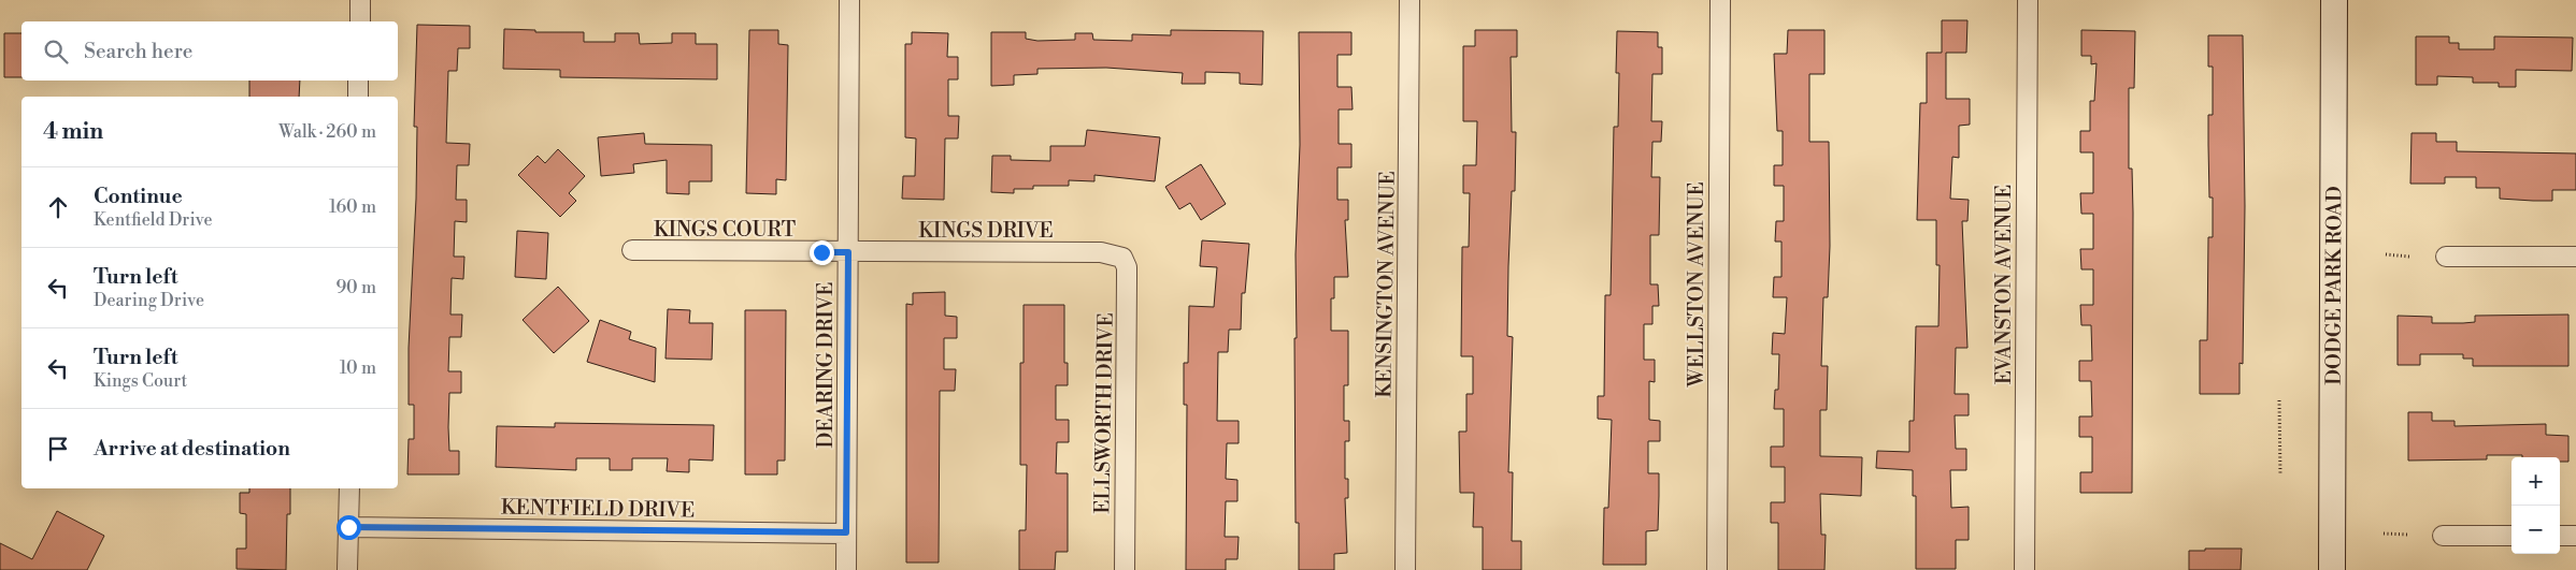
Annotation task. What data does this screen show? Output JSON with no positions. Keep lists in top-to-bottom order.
{
  "streets": {
    "street": [
      "KINGS COURT",
      "KINGS DRIVE",
      "KENSINGTON AVENUE",
      "WELLSTON AVENUE",
      "EVANSTON AVENUE",
      "DODGE PARK ROAD",
      "DEARING DRIVE",
      "ELLSWORTH DRIVE",
      "KENTFIELD DRIVE"
    ]
  },
  "crossings": [
    ["KINGS COURT", "KINGS DRIVE"],
    ["KINGS COURT", "DEARING DRIVE"],
    ["KINGS DRIVE", "DEARING DRIVE"],
    ["KINGS DRIVE", "ELLSWORTH DRIVE"],
    ["DEARING DRIVE", "KENTFIELD DRIVE"]
  ],
  "page": {
    "search": "Search here",
    "heading": ["4 min", "Walk · 260 m"],
    "list": [
      ["Continue", "Kentfield Drive", "160 m"],
      ["Turn left", "Dearing Drive", "90 m"],
      ["Turn left", "Kings Court", "10 m"],
      "Arrive at destination"
    ],
    "map_buttons": ["+", "−"]
  }
}
